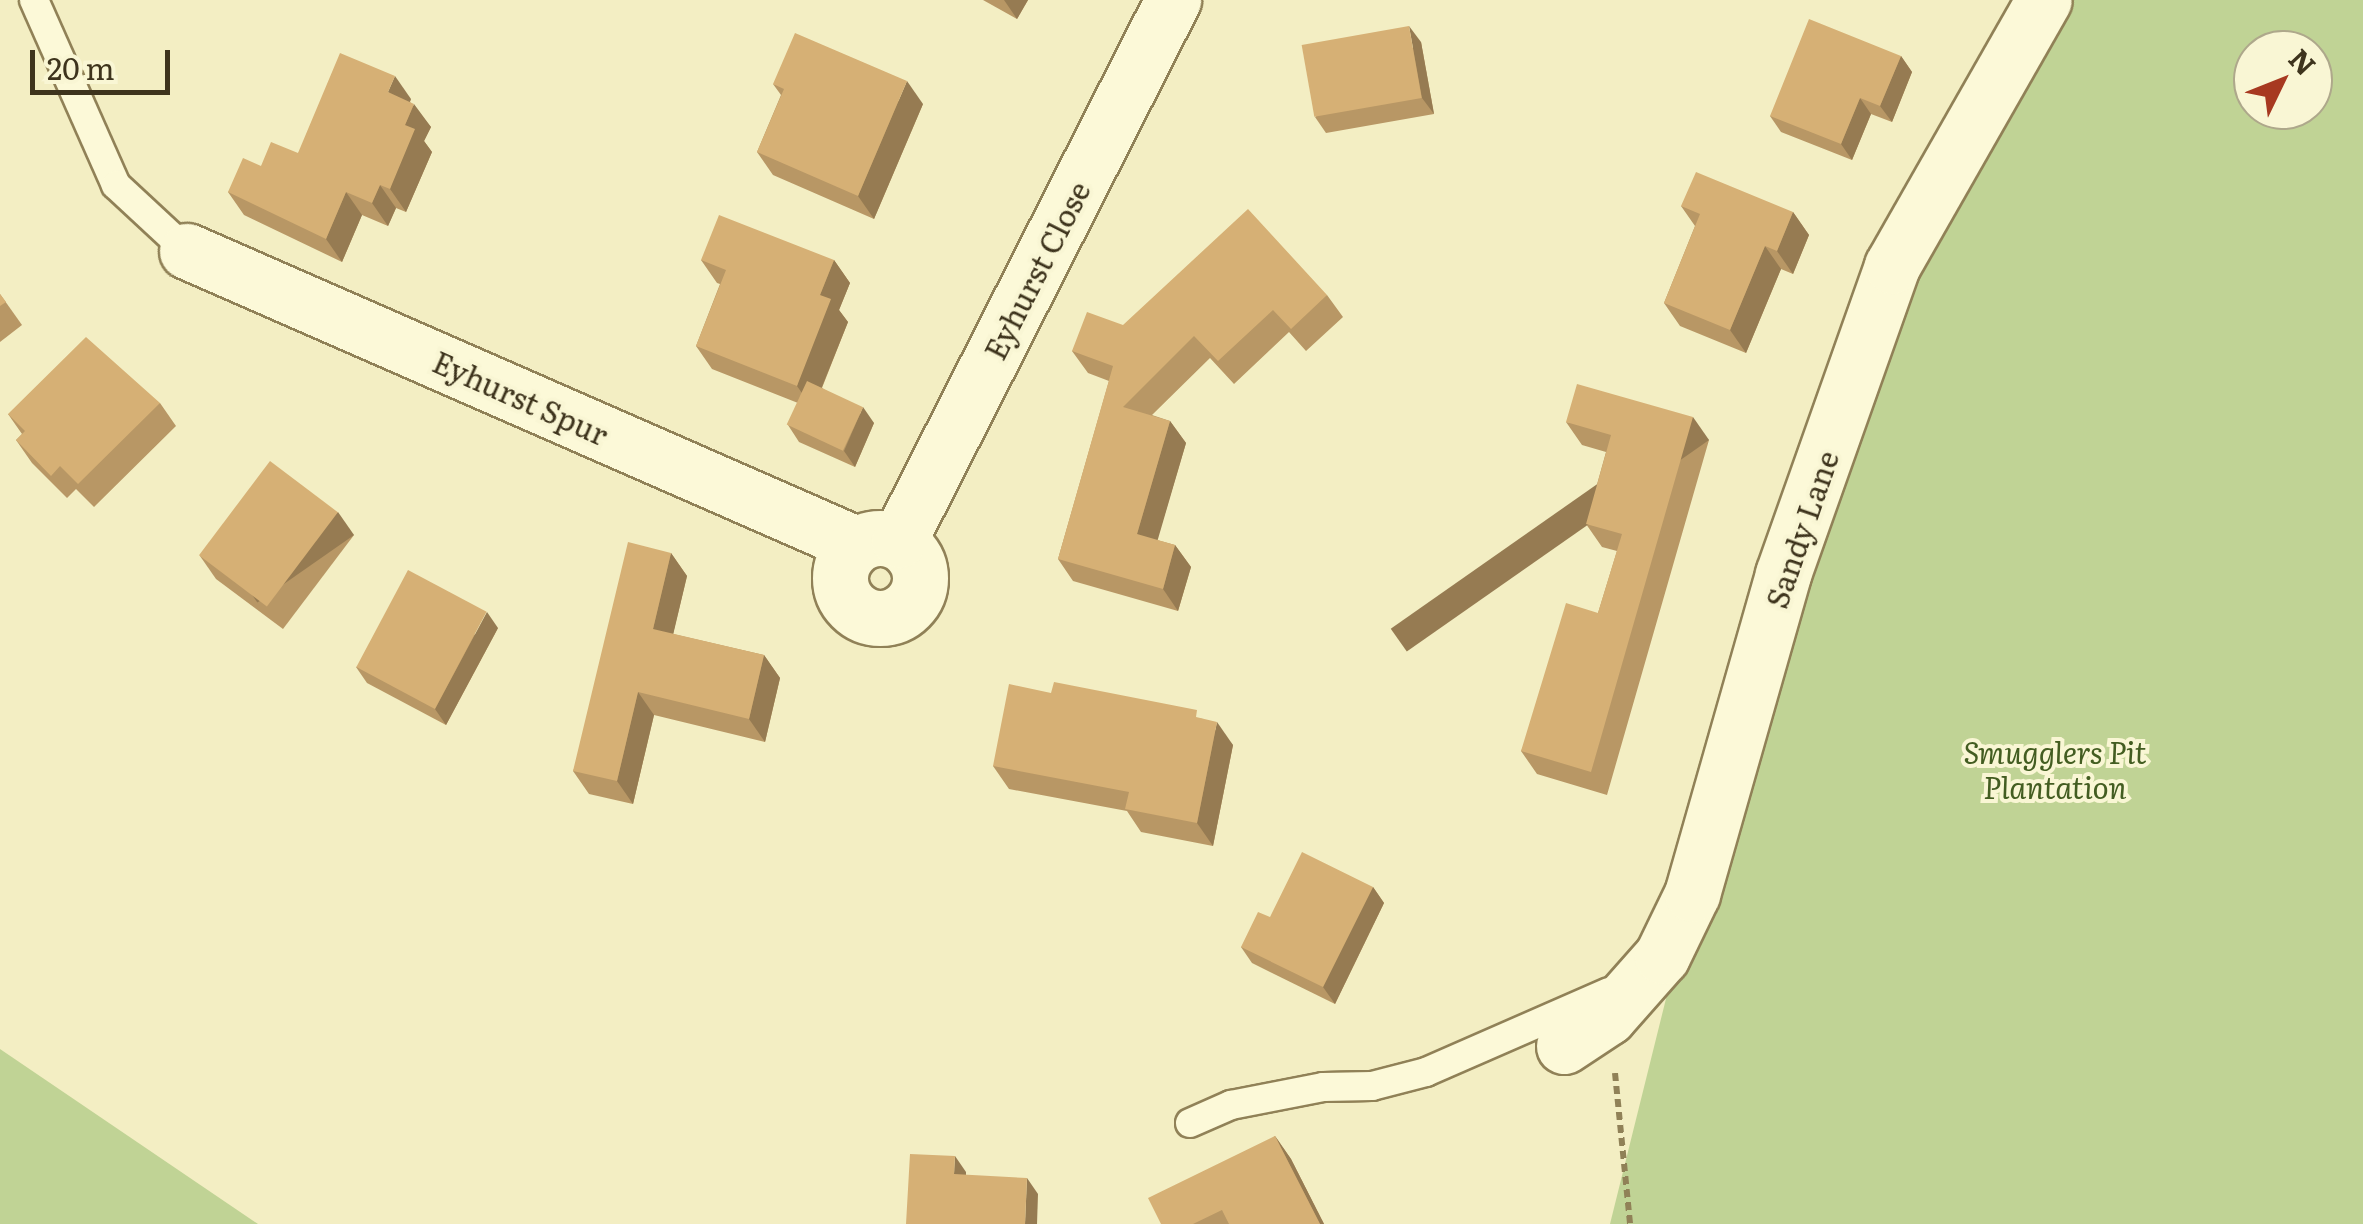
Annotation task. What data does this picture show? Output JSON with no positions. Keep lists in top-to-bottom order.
{
  "streets": {
    "street": ["Eyhurst Close", "Eyhurst Spur", "Sandy Lane"]
  },
  "crossings": [
    ["Eyhurst Close", "Eyhurst Spur"]
  ],
  "parks": ["Smugglers Pit Plantation"],
  "scale_bar": "20 m",
  "north": "top right"
}
